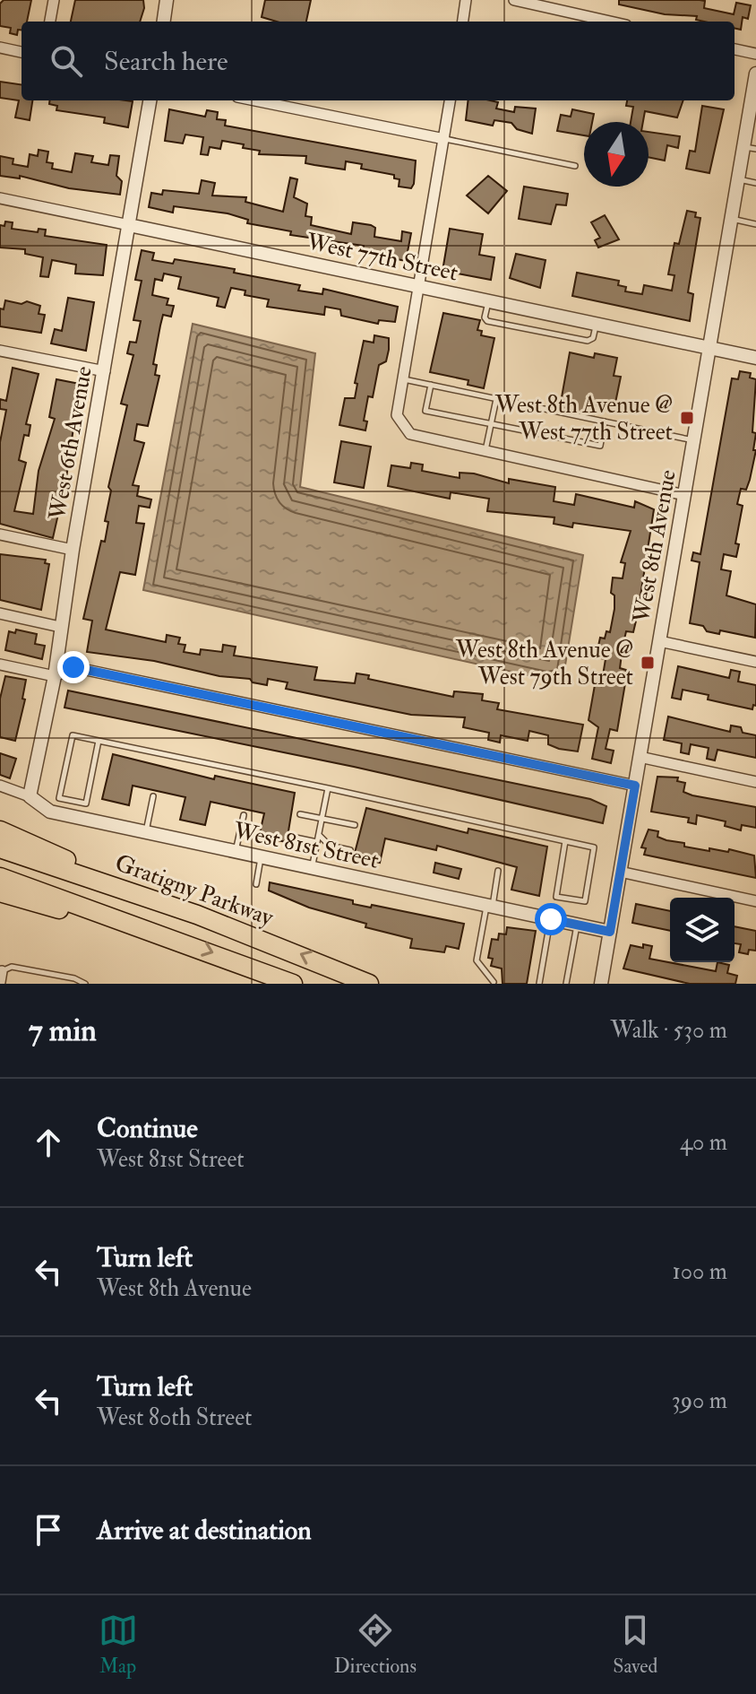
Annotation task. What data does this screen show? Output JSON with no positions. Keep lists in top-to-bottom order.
{
  "streets": {
    "highway": ["Gratigny Parkway"],
    "street": [
      "West 77th Street",
      "West 6th Avenue",
      "West 8th Avenue",
      "West 81st Street"
    ]
  },
  "crossings": [
    ["West 77th Street", "West 6th Avenue"],
    ["West 77th Street", "West 8th Avenue"],
    ["West 6th Avenue", "West 81st Street"],
    ["West 8th Avenue", "West 81st Street"]
  ],
  "places": {
    "transit": ["West 8th Avenue @ West 77th Street", "West 8th Avenue @ West 79th Street"]
  },
  "north": "bottom",
  "page": {
    "search": "Search here",
    "heading": ["7 min", "Walk · 530 m"],
    "list": [
      ["Continue", "West 81st Street", "40 m"],
      ["Turn left", "West 8th Avenue", "100 m"],
      ["Turn left", "West 80th Street", "390 m"],
      "Arrive at destination"
    ],
    "nav": ["Map", "Directions", "Saved"]
  }
}
